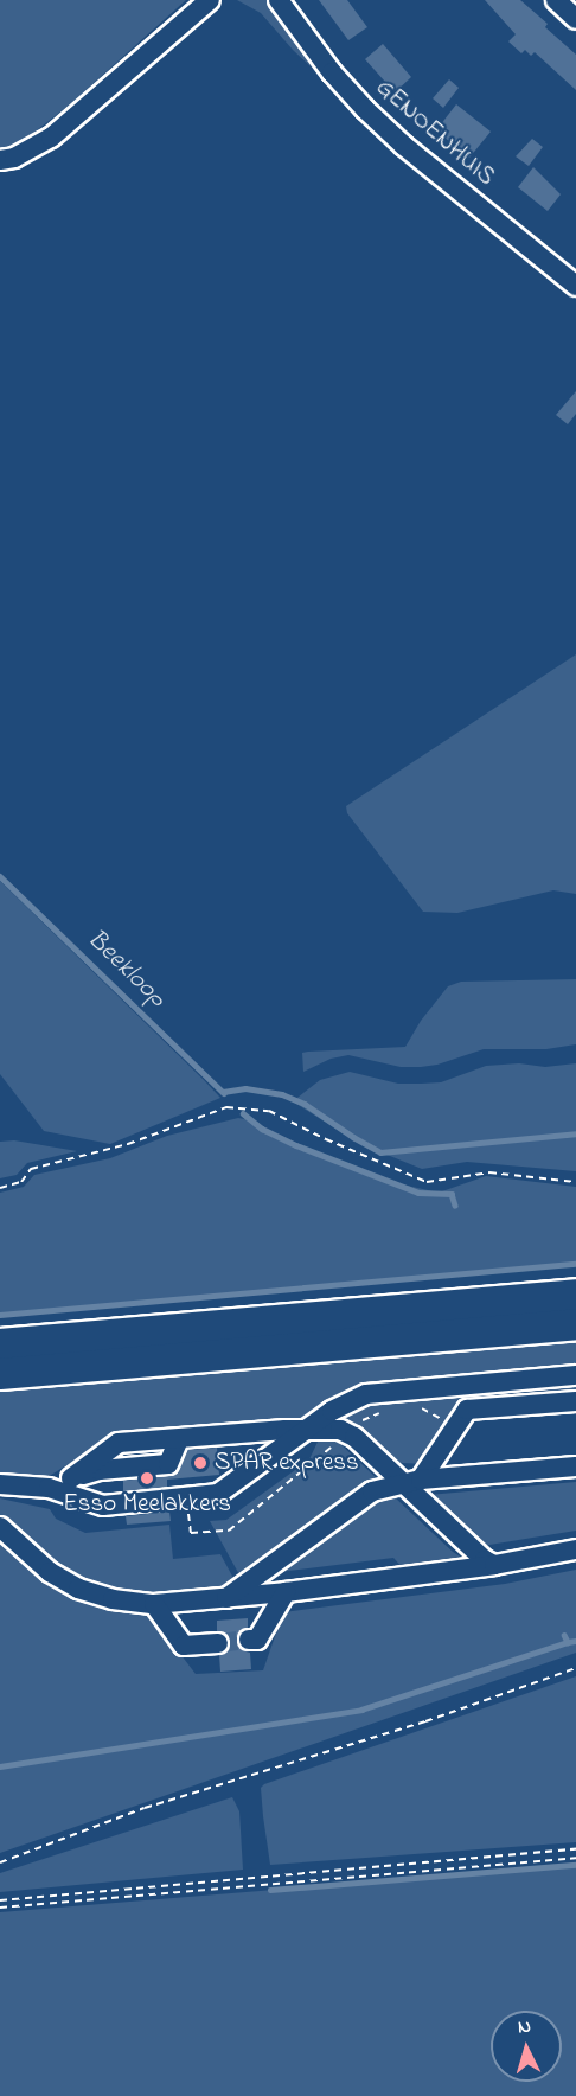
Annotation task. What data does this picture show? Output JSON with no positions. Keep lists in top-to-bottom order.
{
  "streets": {
    "street": ["GENOENHUIS"]
  },
  "water": ["Beekloop"],
  "places": ["SPAR express", "Esso Meelakkers"],
  "north": "top"
}
